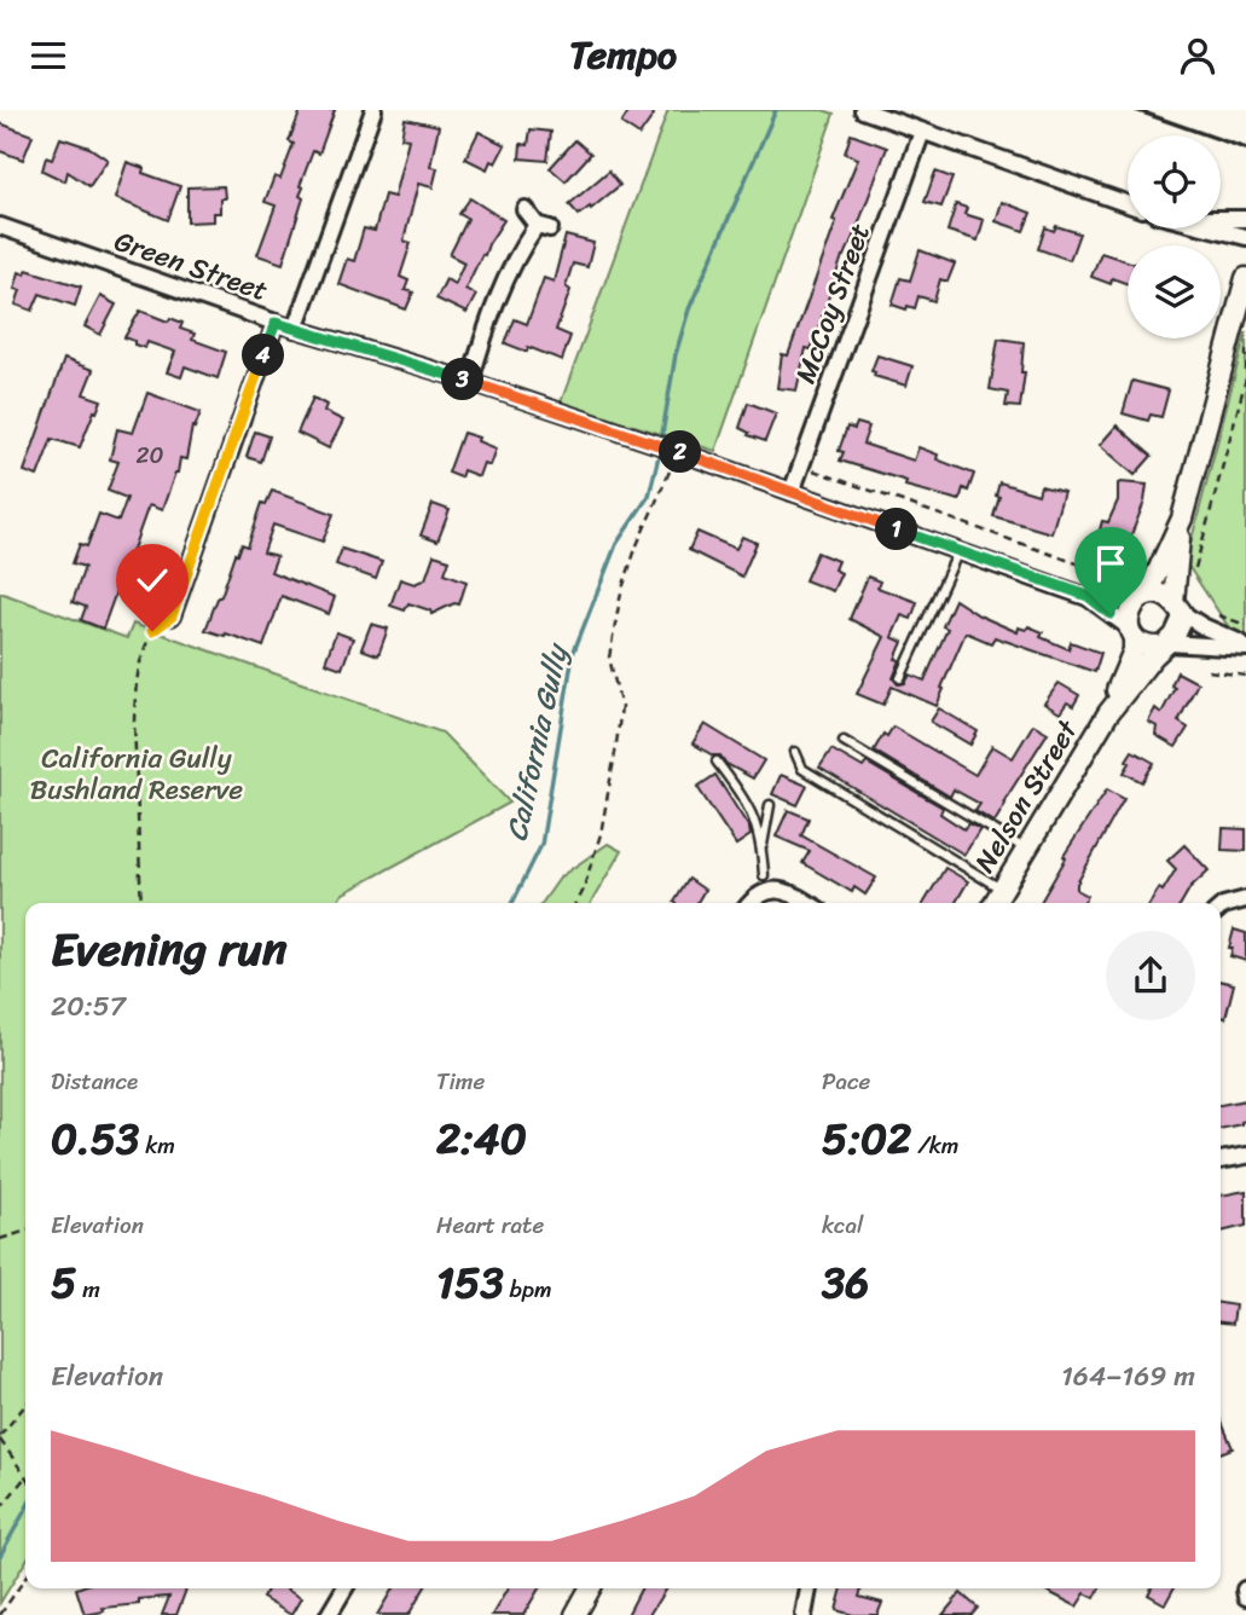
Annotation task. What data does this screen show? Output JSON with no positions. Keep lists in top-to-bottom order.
{
  "streets": {
    "street": ["Green Street", "McCoy Street", "Nelson Street"]
  },
  "crossings": [
    ["Green Street", "McCoy Street"],
    ["Green Street", "Nelson Street"]
  ],
  "water": ["California Gully"],
  "parks": ["California Gully Bushland Reserve"],
  "house_numbers": ["20"],
  "page": {
    "header": "Tempo",
    "pins": [
      "4",
      "3",
      "2",
      "1"
    ],
    "heading": ["Evening run", "20:57"],
    "stats": [
      ["Distance", "0.53 km"],
      ["Time", "2:40"],
      ["Pace", "5:02 /km"],
      ["Elevation", "5 m"],
      ["Heart rate", "153 bpm"],
      ["kcal", "36"]
    ],
    "chart": ["Elevation", "164–169 m"]
  }
}
